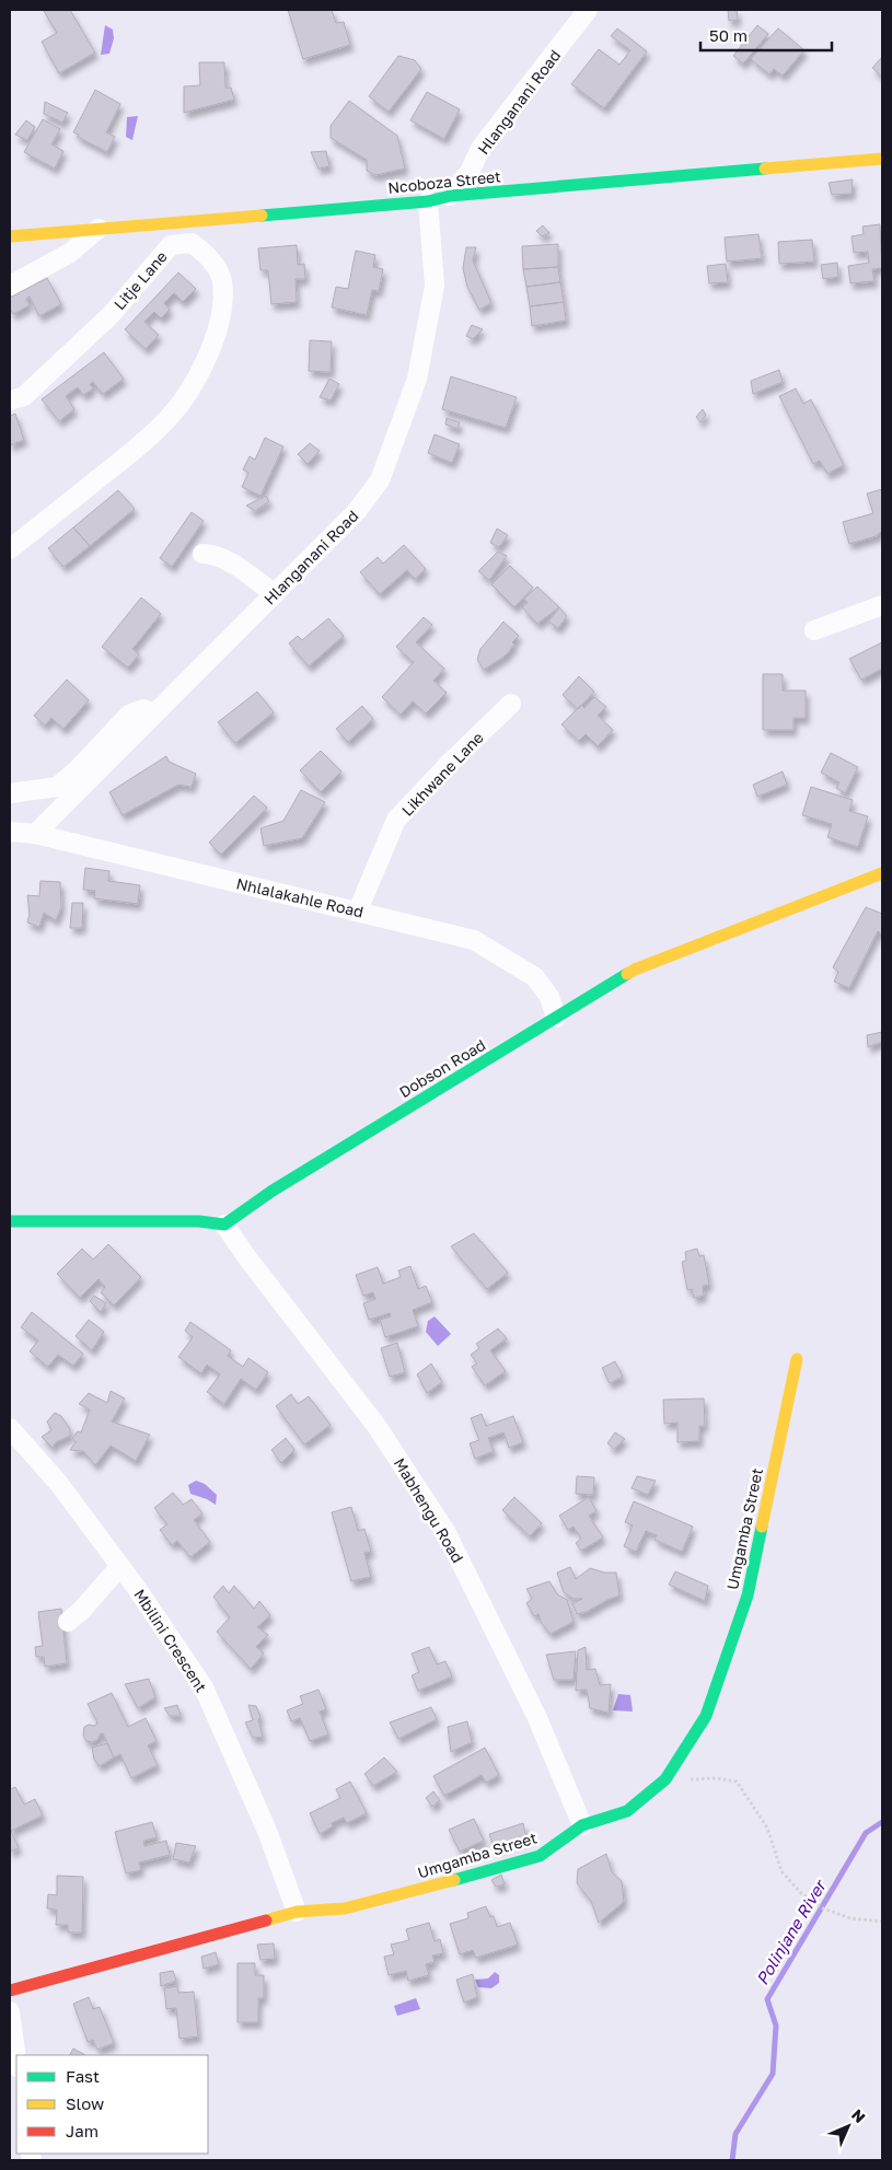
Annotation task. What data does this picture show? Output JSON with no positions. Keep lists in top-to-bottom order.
{
  "streets": {
    "street": [
      "Hlanganani Road",
      "Ncoboza Street",
      "Litje Lane",
      "Likhwane Lane",
      "Nhlalakahle Road",
      "Dobson Road",
      "Mabhengu Road",
      "Umgamba Street",
      "Mbilini Crescent"
    ]
  },
  "crossings": [
    ["Hlanganani Road", "Ncoboza Street"],
    ["Hlanganani Road", "Nhlalakahle Road"],
    ["Likhwane Lane", "Nhlalakahle Road"],
    ["Nhlalakahle Road", "Dobson Road"],
    ["Dobson Road", "Mabhengu Road"],
    ["Mabhengu Road", "Umgamba Street"],
    ["Umgamba Street", "Mbilini Crescent"]
  ],
  "water": ["Polinjane River"],
  "legend": ["Fast", "Slow", "Jam"],
  "scale_bar": "50 m",
  "north": "top right"
}
